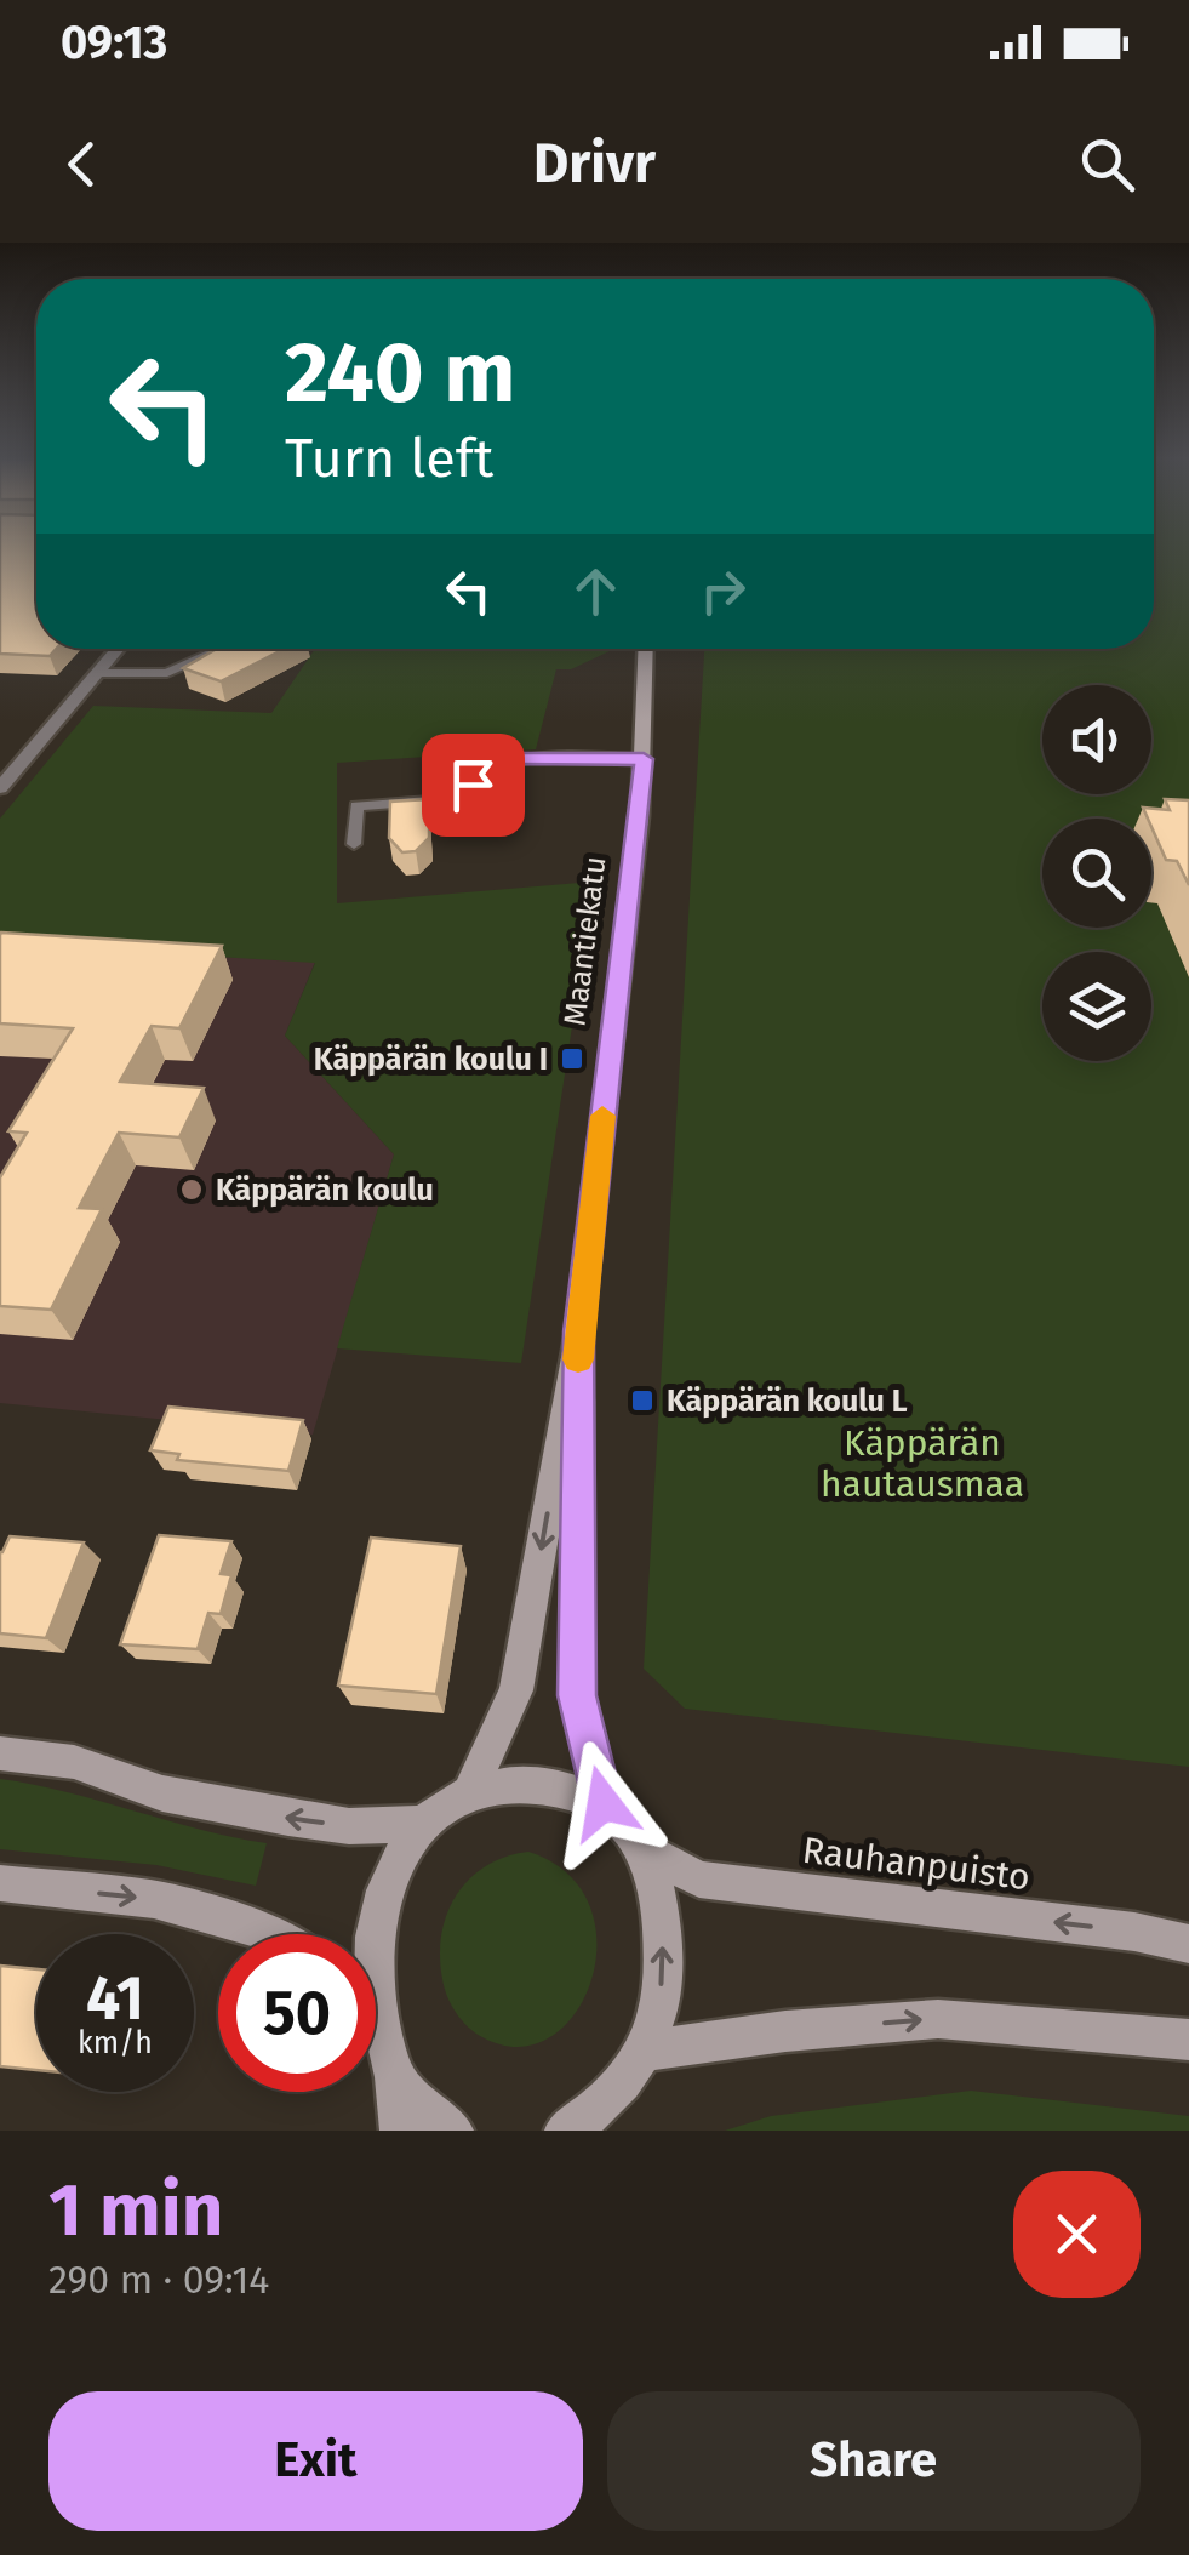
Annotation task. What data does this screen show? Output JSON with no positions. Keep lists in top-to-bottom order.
{
  "streets": {
    "main road": ["Maantiekatu", "Rauhanpuisto"]
  },
  "parks": ["Käppärän hautausmaa"],
  "places": {
    "transit": ["Käppärän koulu I", "Käppärän koulu L"],
    "other": ["Käppärän koulu"]
  },
  "page": {
    "status": "09:13",
    "header": "Drivr",
    "turn": ["240 m", "Turn left"],
    "speed": "41 km/h",
    "limit": "50",
    "heading": ["1 min", "290 m · 09:14"],
    "buttons": ["Exit", "Share"]
  }
}
